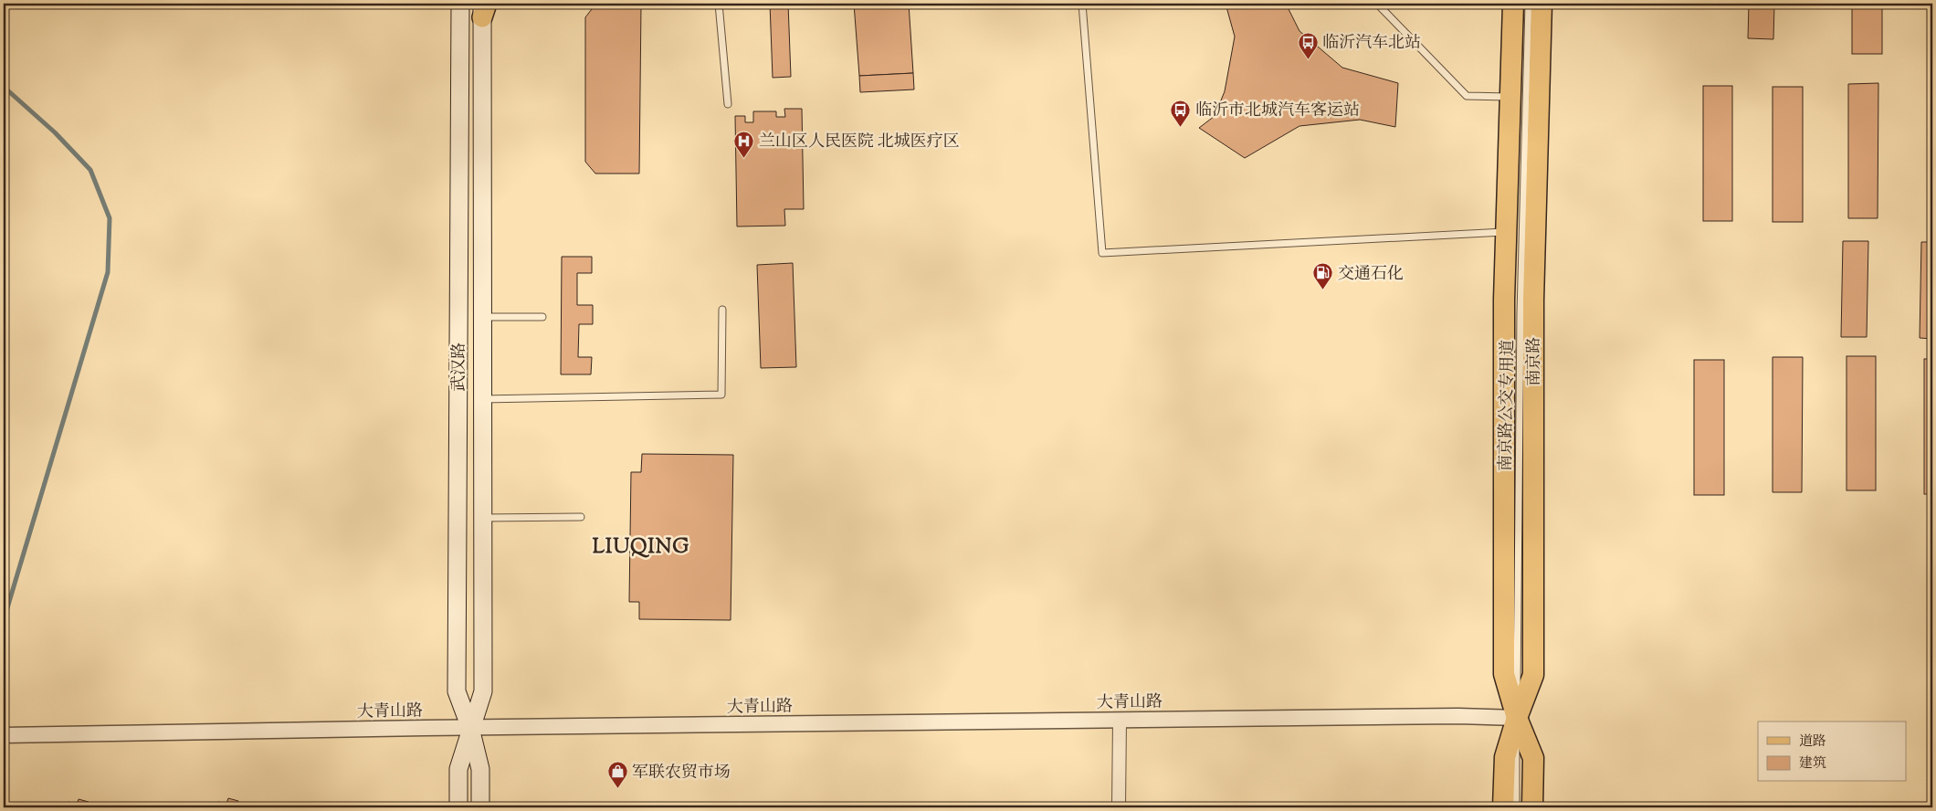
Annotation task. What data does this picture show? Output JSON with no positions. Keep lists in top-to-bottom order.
{
  "streets": {
    "highway": ["南京路"],
    "main road": ["武汉路"],
    "street": ["大青山路"],
    "lane": ["南京路公交专用道"]
  },
  "crossings": [
    ["南京路", "南京路公交专用道"],
    ["南京路", "大青山路"],
    ["武汉路", "大青山路"],
    ["南京路公交专用道", "大青山路"]
  ],
  "districts": ["LIUQING"],
  "places": {
    "bus stop": ["临沂汽车北站", "临沂市北城汽车客运站"],
    "hospital": ["兰山区人民医院 北城医疗区"],
    "fuel station": ["交通石化"],
    "shop": ["军联农贸市场"]
  },
  "legend": ["道路", "建筑"]
}
